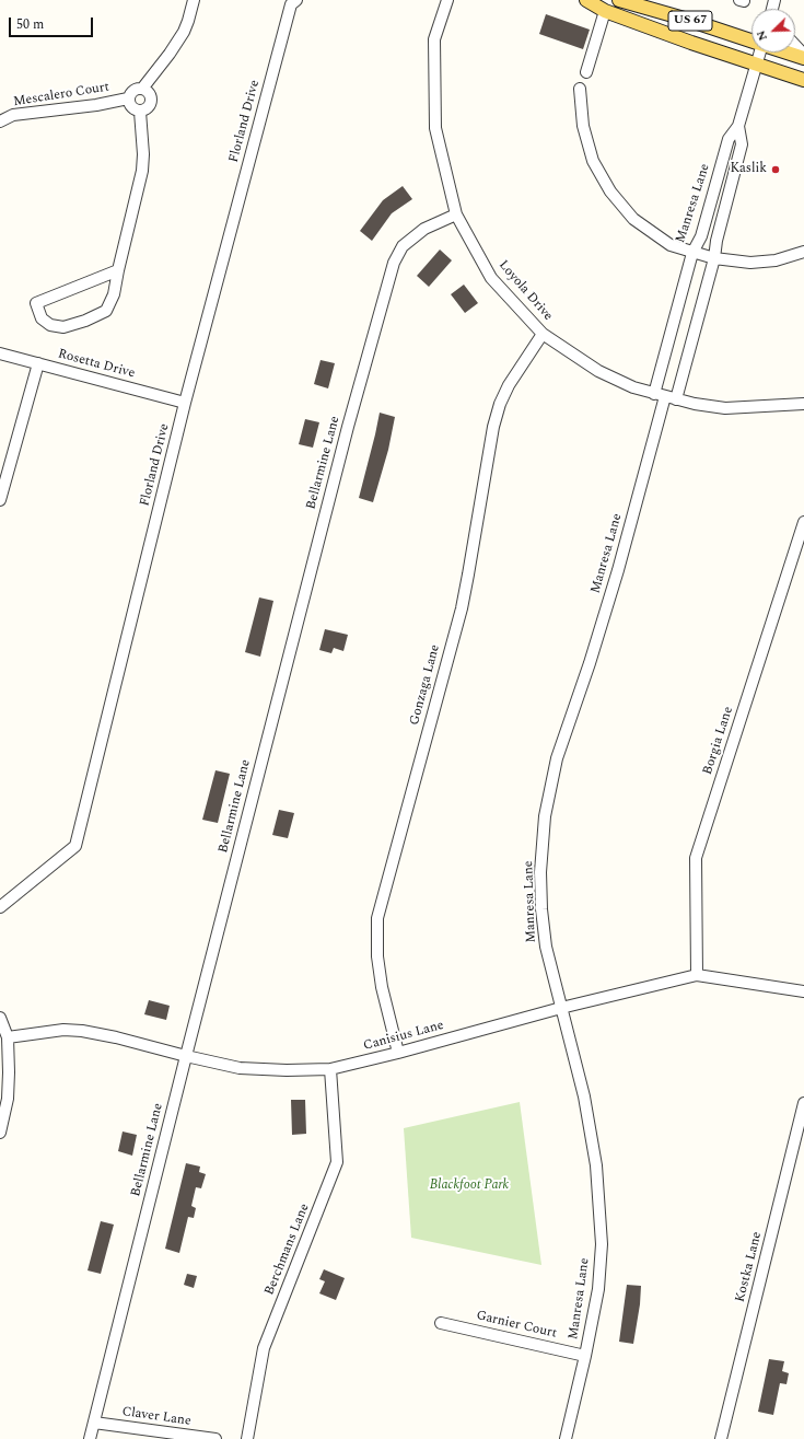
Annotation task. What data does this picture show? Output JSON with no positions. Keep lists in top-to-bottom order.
{
  "streets": {
    "main road": ["US 67"],
    "street": [
      "Mescalero Court",
      "Florland Drive",
      "Manresa Lane",
      "Loyola Drive",
      "Rosetta Drive",
      "Bellarmine Lane",
      "Gonzaga Lane",
      "Borgia Lane",
      "Canisius Lane",
      "Berchmans Lane",
      "Kostka Lane",
      "Garnier Court",
      "Claver Lane"
    ]
  },
  "crossings": [
    ["US 67", "Manresa Lane"],
    ["Florland Drive", "Rosetta Drive"],
    ["Manresa Lane", "Loyola Drive"],
    ["Manresa Lane", "Canisius Lane"],
    ["Manresa Lane", "Garnier Court"],
    ["Loyola Drive", "Bellarmine Lane"],
    ["Loyola Drive", "Gonzaga Lane"],
    ["Bellarmine Lane", "Canisius Lane"],
    ["Bellarmine Lane", "Claver Lane"],
    ["Gonzaga Lane", "Canisius Lane"],
    ["Borgia Lane", "Canisius Lane"],
    ["Canisius Lane", "Berchmans Lane"]
  ],
  "parks": ["Blackfoot Park"],
  "places": ["Kaslik"],
  "scale_bar": "50 m",
  "north": "bottom left"
}
